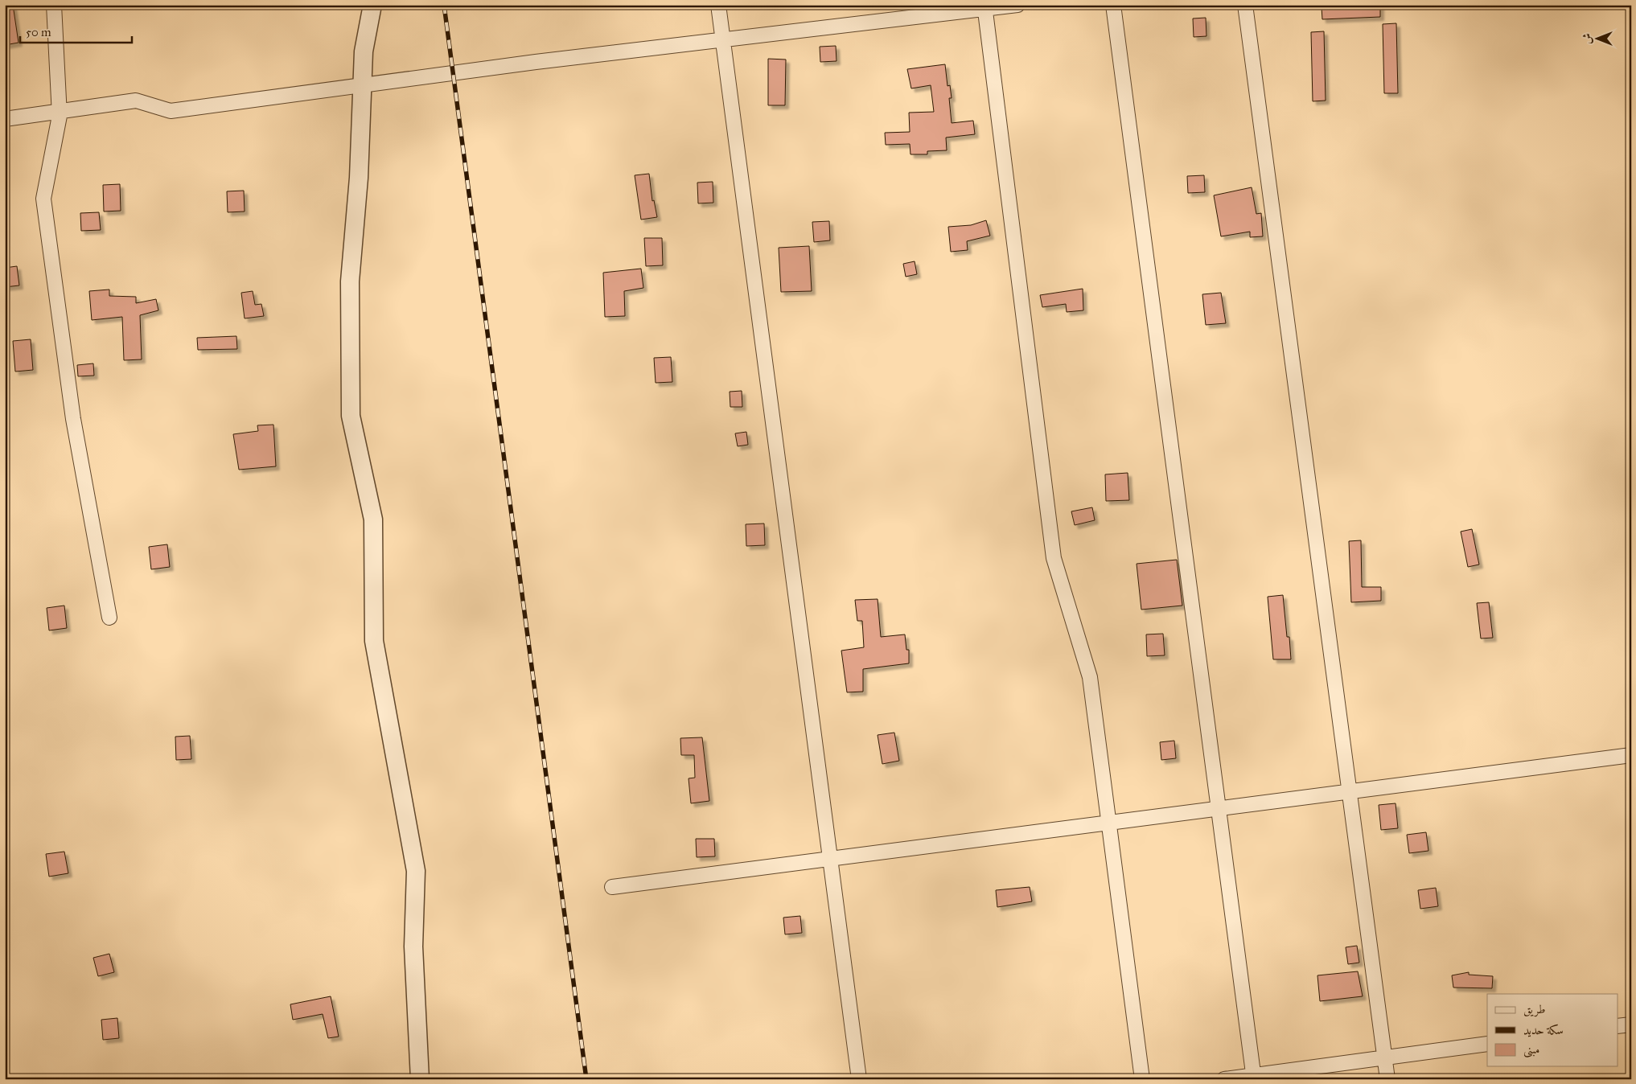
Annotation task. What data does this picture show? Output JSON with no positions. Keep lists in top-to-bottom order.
{
  "legend": ["طريق", "سكة حديد", "مبنى"],
  "scale_bar": "50 m",
  "north": "left"
}
